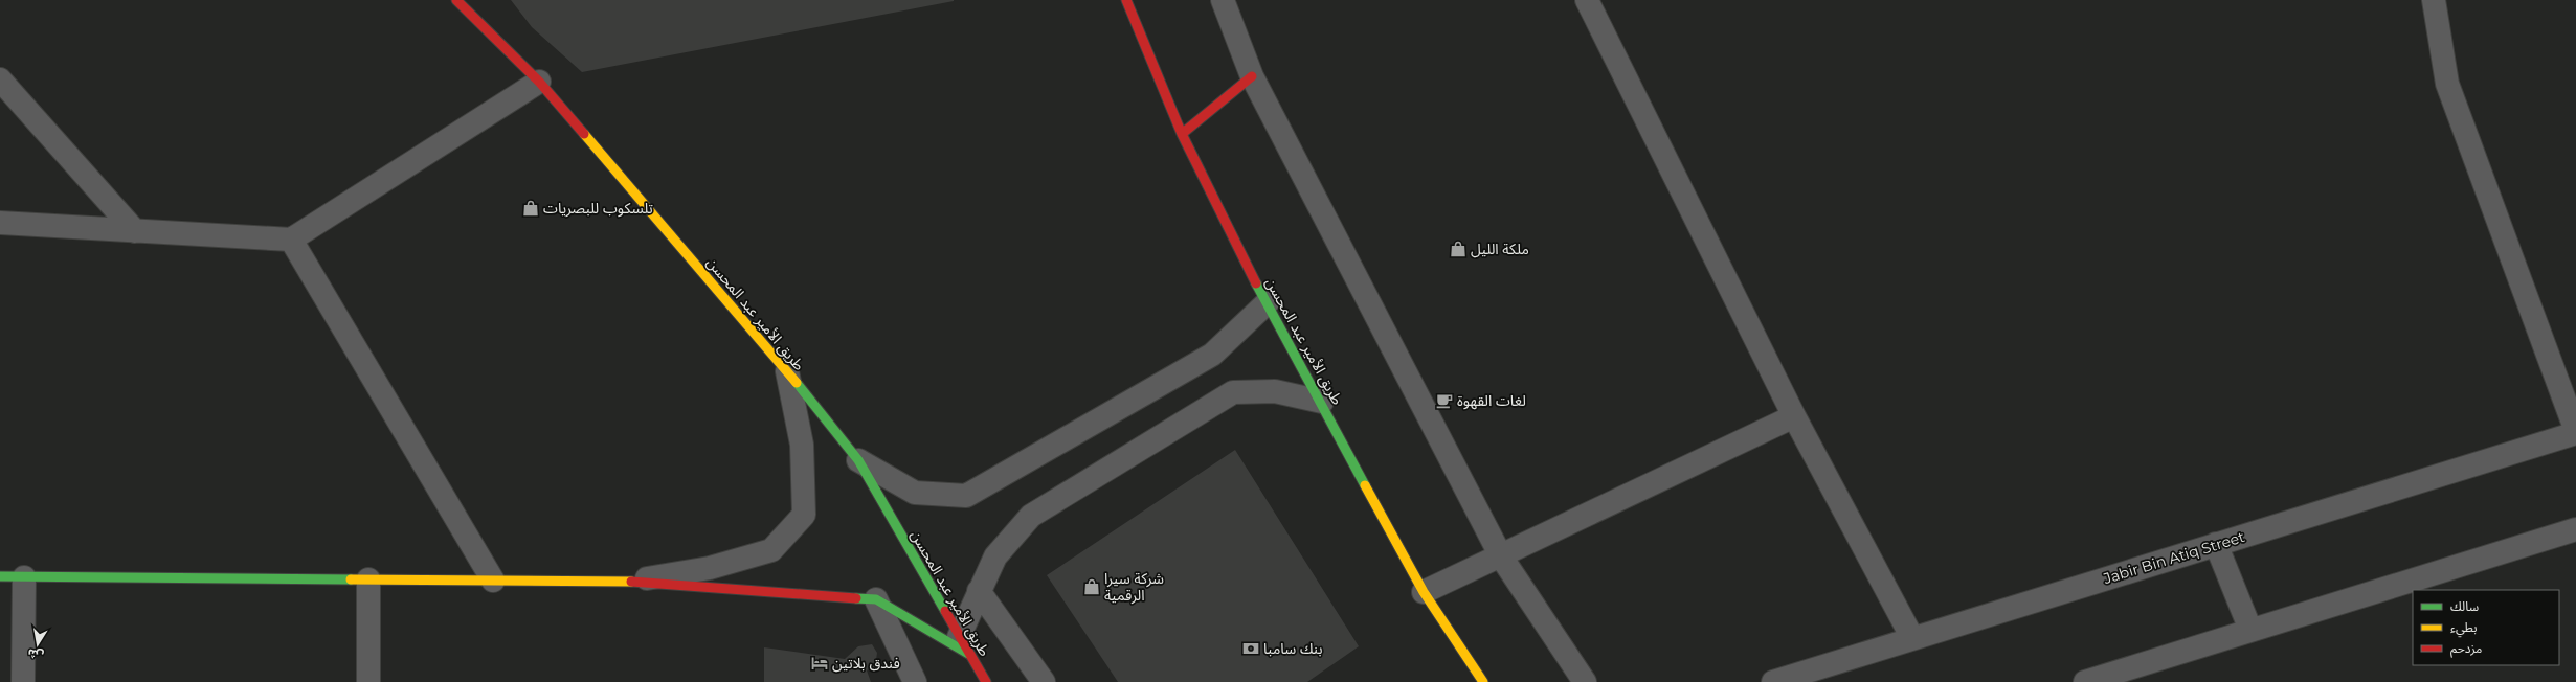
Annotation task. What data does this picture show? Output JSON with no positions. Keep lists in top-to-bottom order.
{
  "streets": {
    "main road": ["طريق الأمير عبد المحسن"],
    "street": ["Jabir Bin Atiq Street"]
  },
  "places": {
    "shop": ["تلسكوب للبصريات", "ملكة الليل", "شركة سيرا الرقمية"],
    "cafe": ["لغات القهوة"],
    "bank": ["بنك سامبا"],
    "hotel": ["فندق بلاتين"]
  },
  "legend": ["سالك", "بطيء", "مزدحم"],
  "north": "bottom"
}
